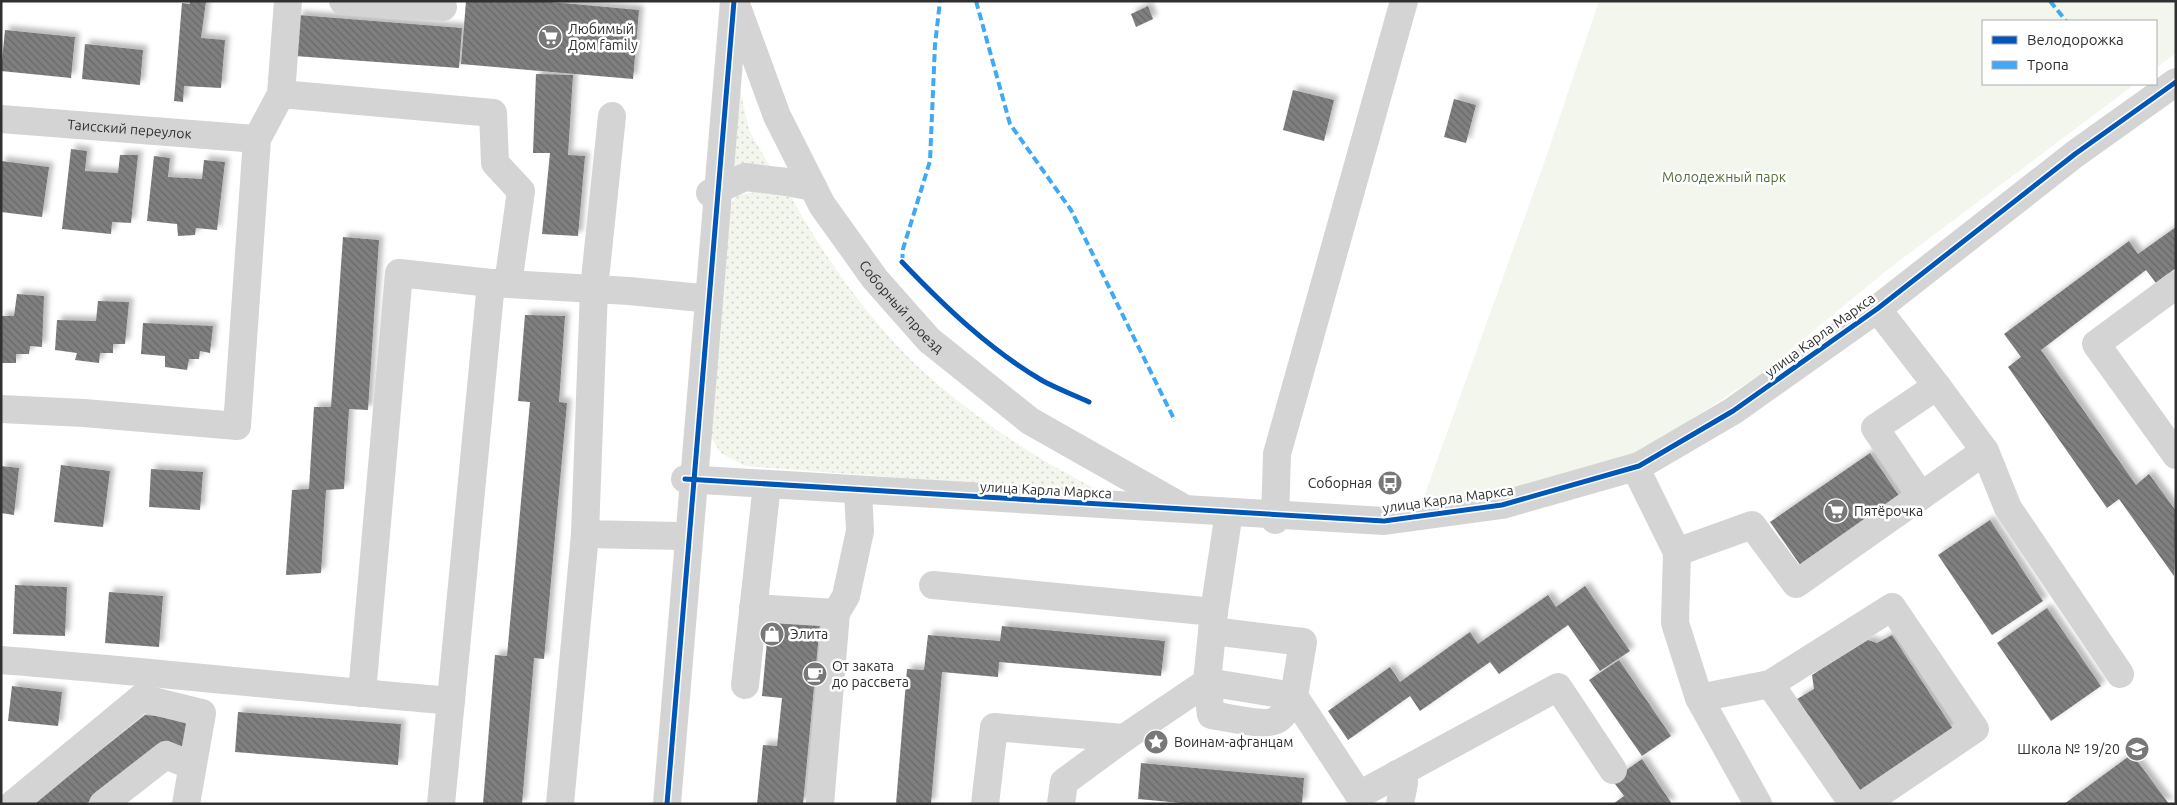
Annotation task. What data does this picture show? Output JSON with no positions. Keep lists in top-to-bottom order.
{
  "streets": {
    "street": ["Таисский переулок", "Соборный проезд", "улица Карла Маркса"]
  },
  "crossings": [
    ["Соборный проезд", "улица Карла Маркса"]
  ],
  "parks": ["Молодежный парк"],
  "places": {
    "supermarket": ["Любимый Дом family", "Пятёрочка"],
    "bus stop": ["Соборная"],
    "shop": ["Элита"],
    "cafe": ["От заката до рассвета"],
    "place": ["Воинам-афганцам"],
    "school or university": ["Школа № 19/20"]
  },
  "legend": ["Велодорожка", "Тропа"]
}
